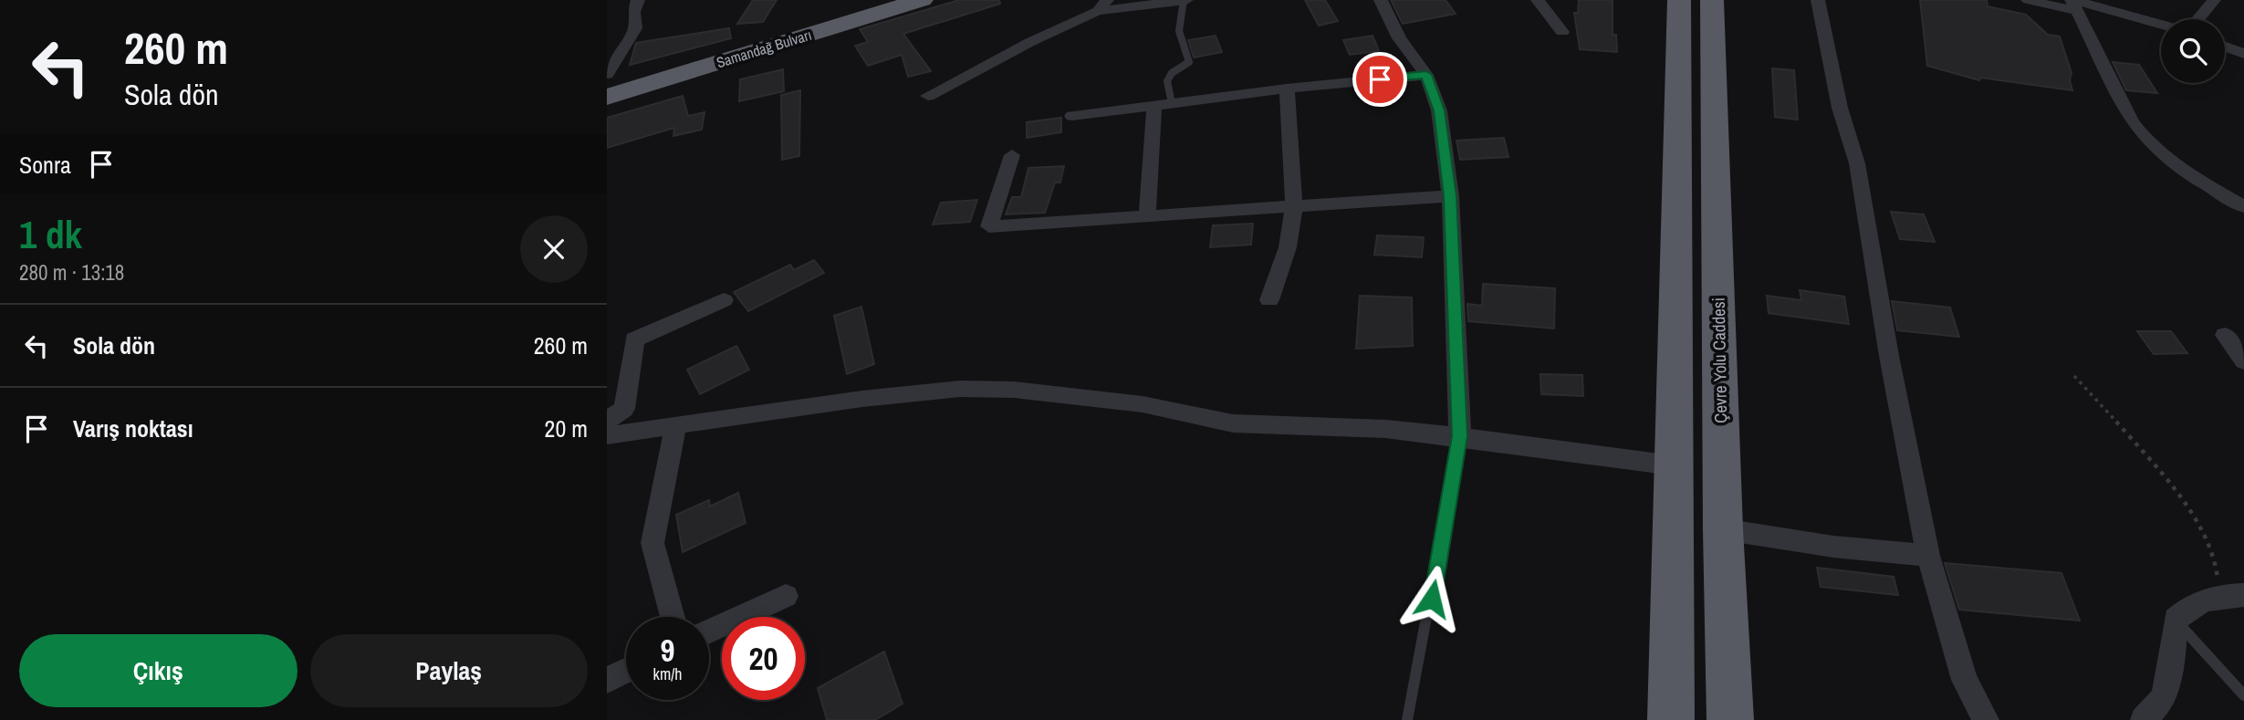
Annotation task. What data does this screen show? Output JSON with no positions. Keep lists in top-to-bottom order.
{
  "streets": {
    "highway": ["Samandağ Bulvarı", "Çevre Yolu Caddesi"]
  },
  "page": {
    "turn": ["260 m", "Sola dön"],
    "then": "Sonra",
    "heading": ["1 dk", "280 m · 13:18"],
    "list": [
      {
        "name": "Sola dön",
        "value": "260 m"
      },
      {
        "name": "Varış noktası",
        "value": "20 m"
      }
    ],
    "speed": "9 km/h",
    "limit": "20",
    "buttons": ["Çıkış", "Paylaş"]
  }
}
